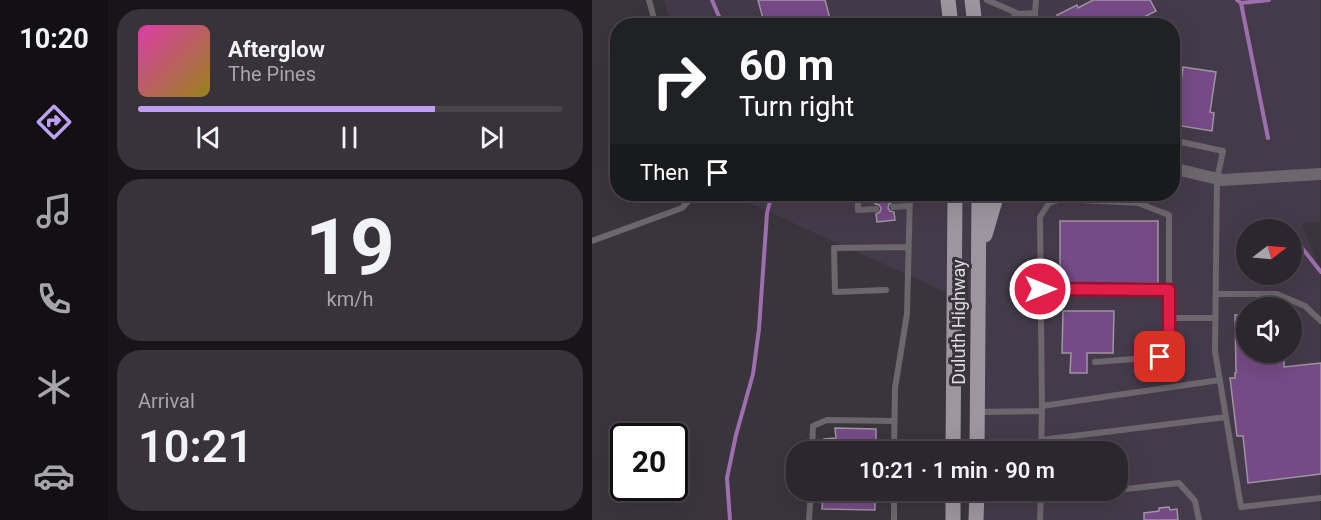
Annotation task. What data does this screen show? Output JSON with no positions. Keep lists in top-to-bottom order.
{
  "streets": {
    "main road": ["Duluth Highway"]
  },
  "north": "right",
  "page": {
    "tabs": "10:20",
    "turn": ["60 m", "Turn right"],
    "song": ["Afterglow", "The Pines"],
    "then": "Then",
    "tile": [
      ["19", "km/h"],
      ["Arrival", "10:21"]
    ],
    "limit": "20",
    "trip": "10:21 · 1 min · 90 m"
  }
}
